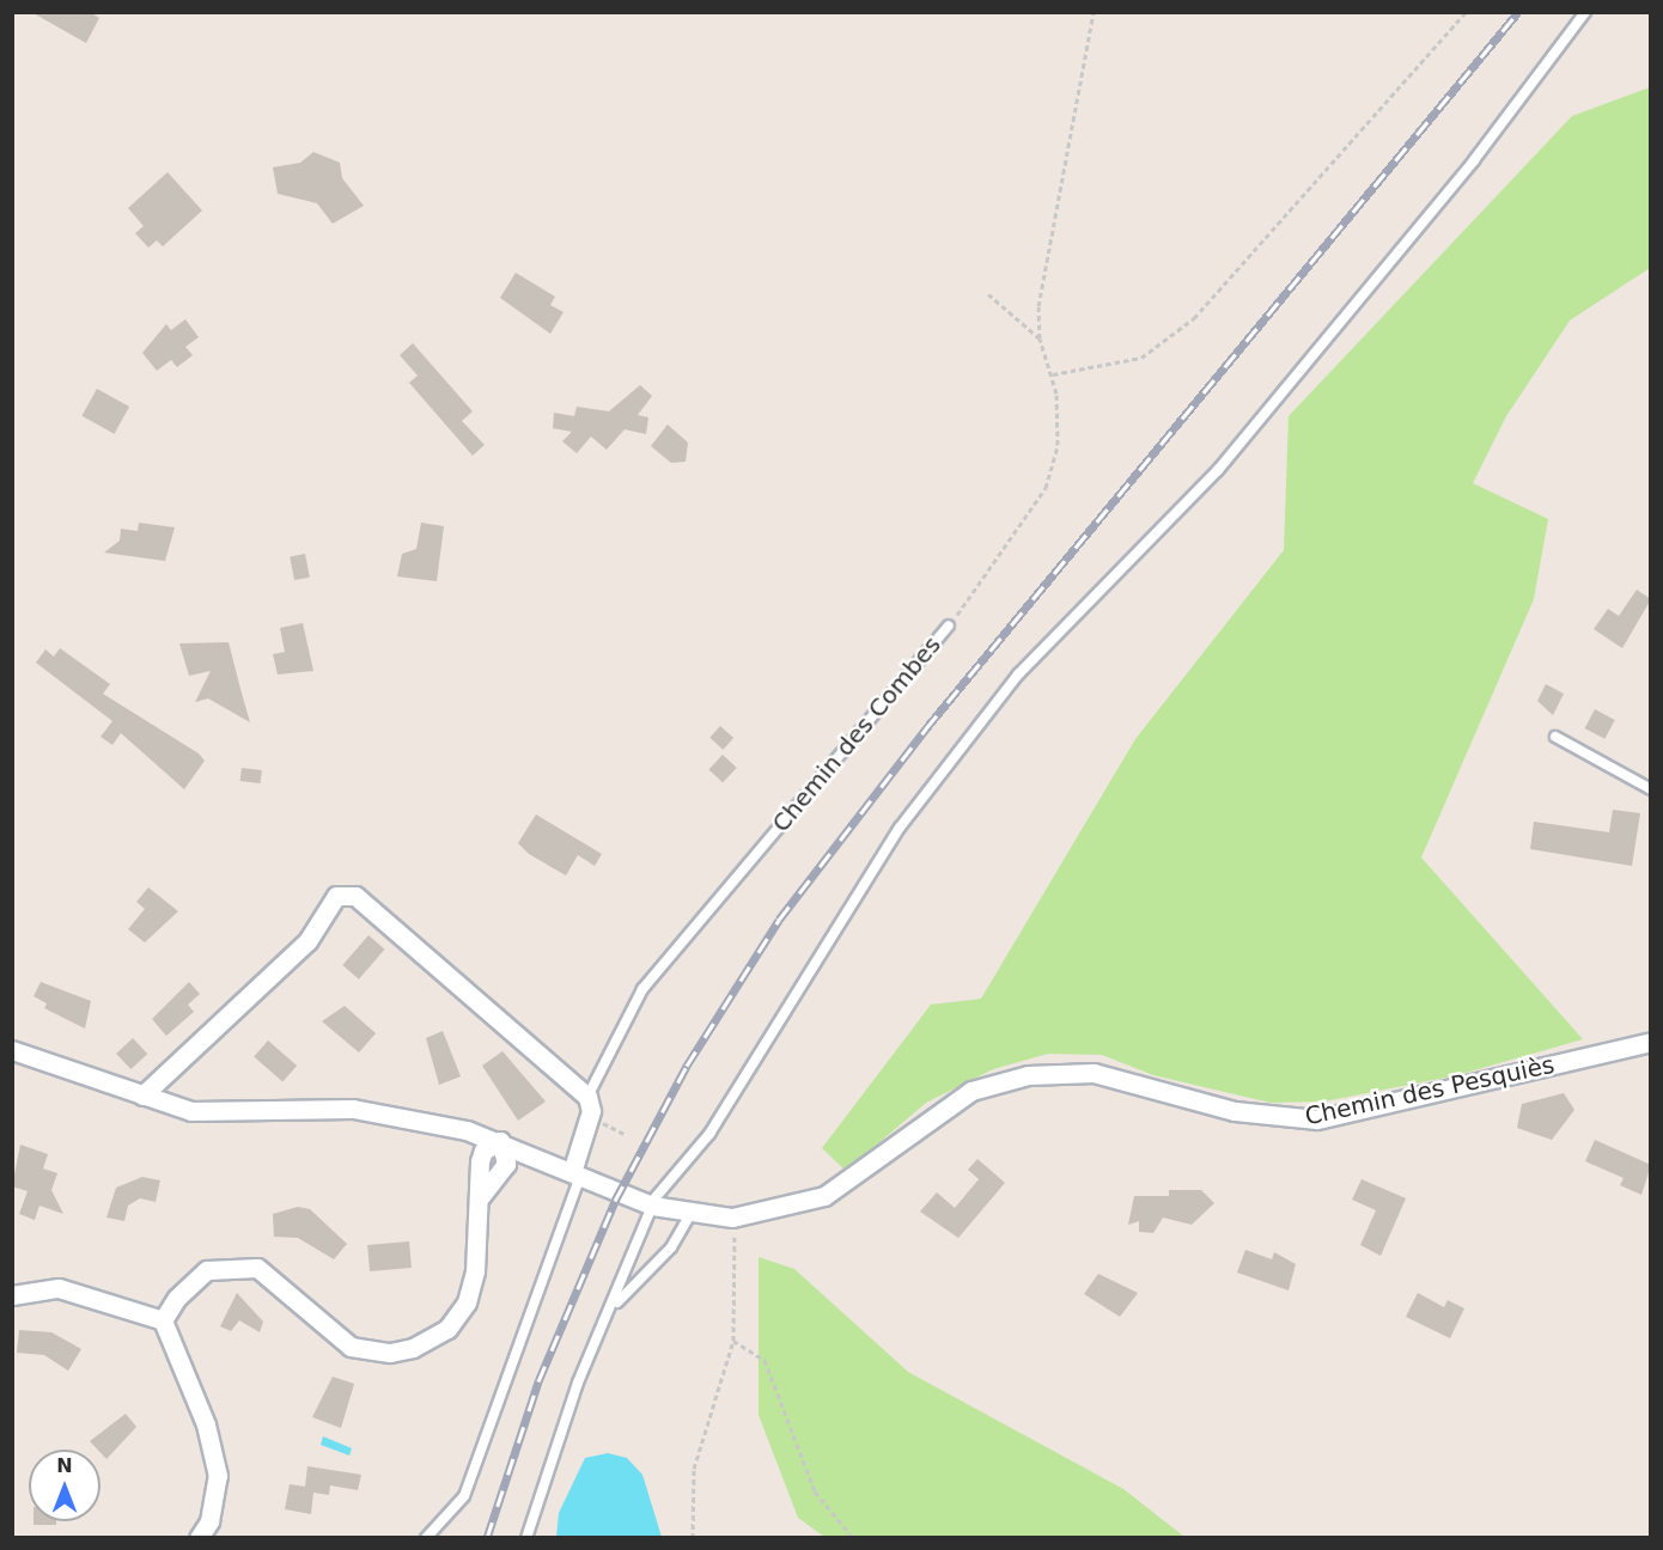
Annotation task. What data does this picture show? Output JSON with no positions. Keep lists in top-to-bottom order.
{
  "streets": {
    "street": ["Chemin des Combes", "Chemin des Pesquiès"]
  },
  "crossings": [
    ["Chemin des Combes", "Chemin des Pesquiès"]
  ],
  "north": "top"
}
